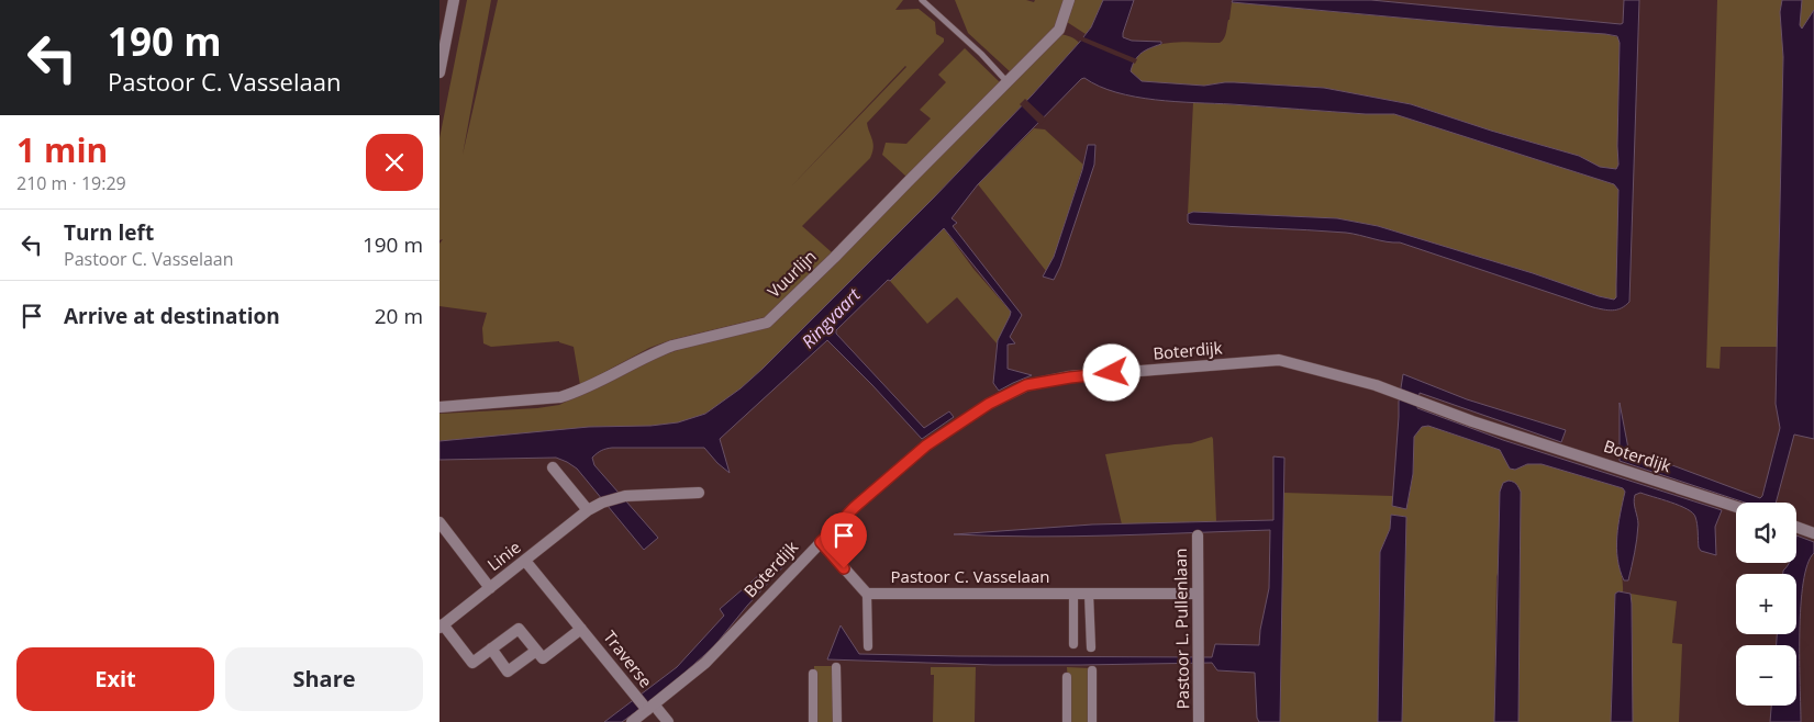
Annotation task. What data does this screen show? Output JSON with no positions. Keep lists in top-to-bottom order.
{
  "streets": {
    "street": [
      "Vuurlijn",
      "Boterdijk",
      "Linie",
      "Pastoor C. Vasselaan",
      "Pastoor L. Pullenlaan",
      "Traverse"
    ]
  },
  "crossings": [
    ["Boterdijk", "Pastoor C. Vasselaan"],
    ["Boterdijk", "Traverse"],
    ["Linie", "Traverse"],
    ["Pastoor C. Vasselaan", "Pastoor L. Pullenlaan"]
  ],
  "water": ["Ringvaart"],
  "page": {
    "turn": ["190 m", "Pastoor C. Vasselaan"],
    "heading": ["1 min", "210 m · 19:29"],
    "list": [
      {
        "name": "Turn left",
        "note": "Pastoor C. Vasselaan",
        "value": "190 m"
      },
      {
        "name": "Arrive at destination",
        "value": "20 m"
      }
    ],
    "map_buttons": ["+", "−"],
    "buttons": ["Exit", "Share"]
  }
}
